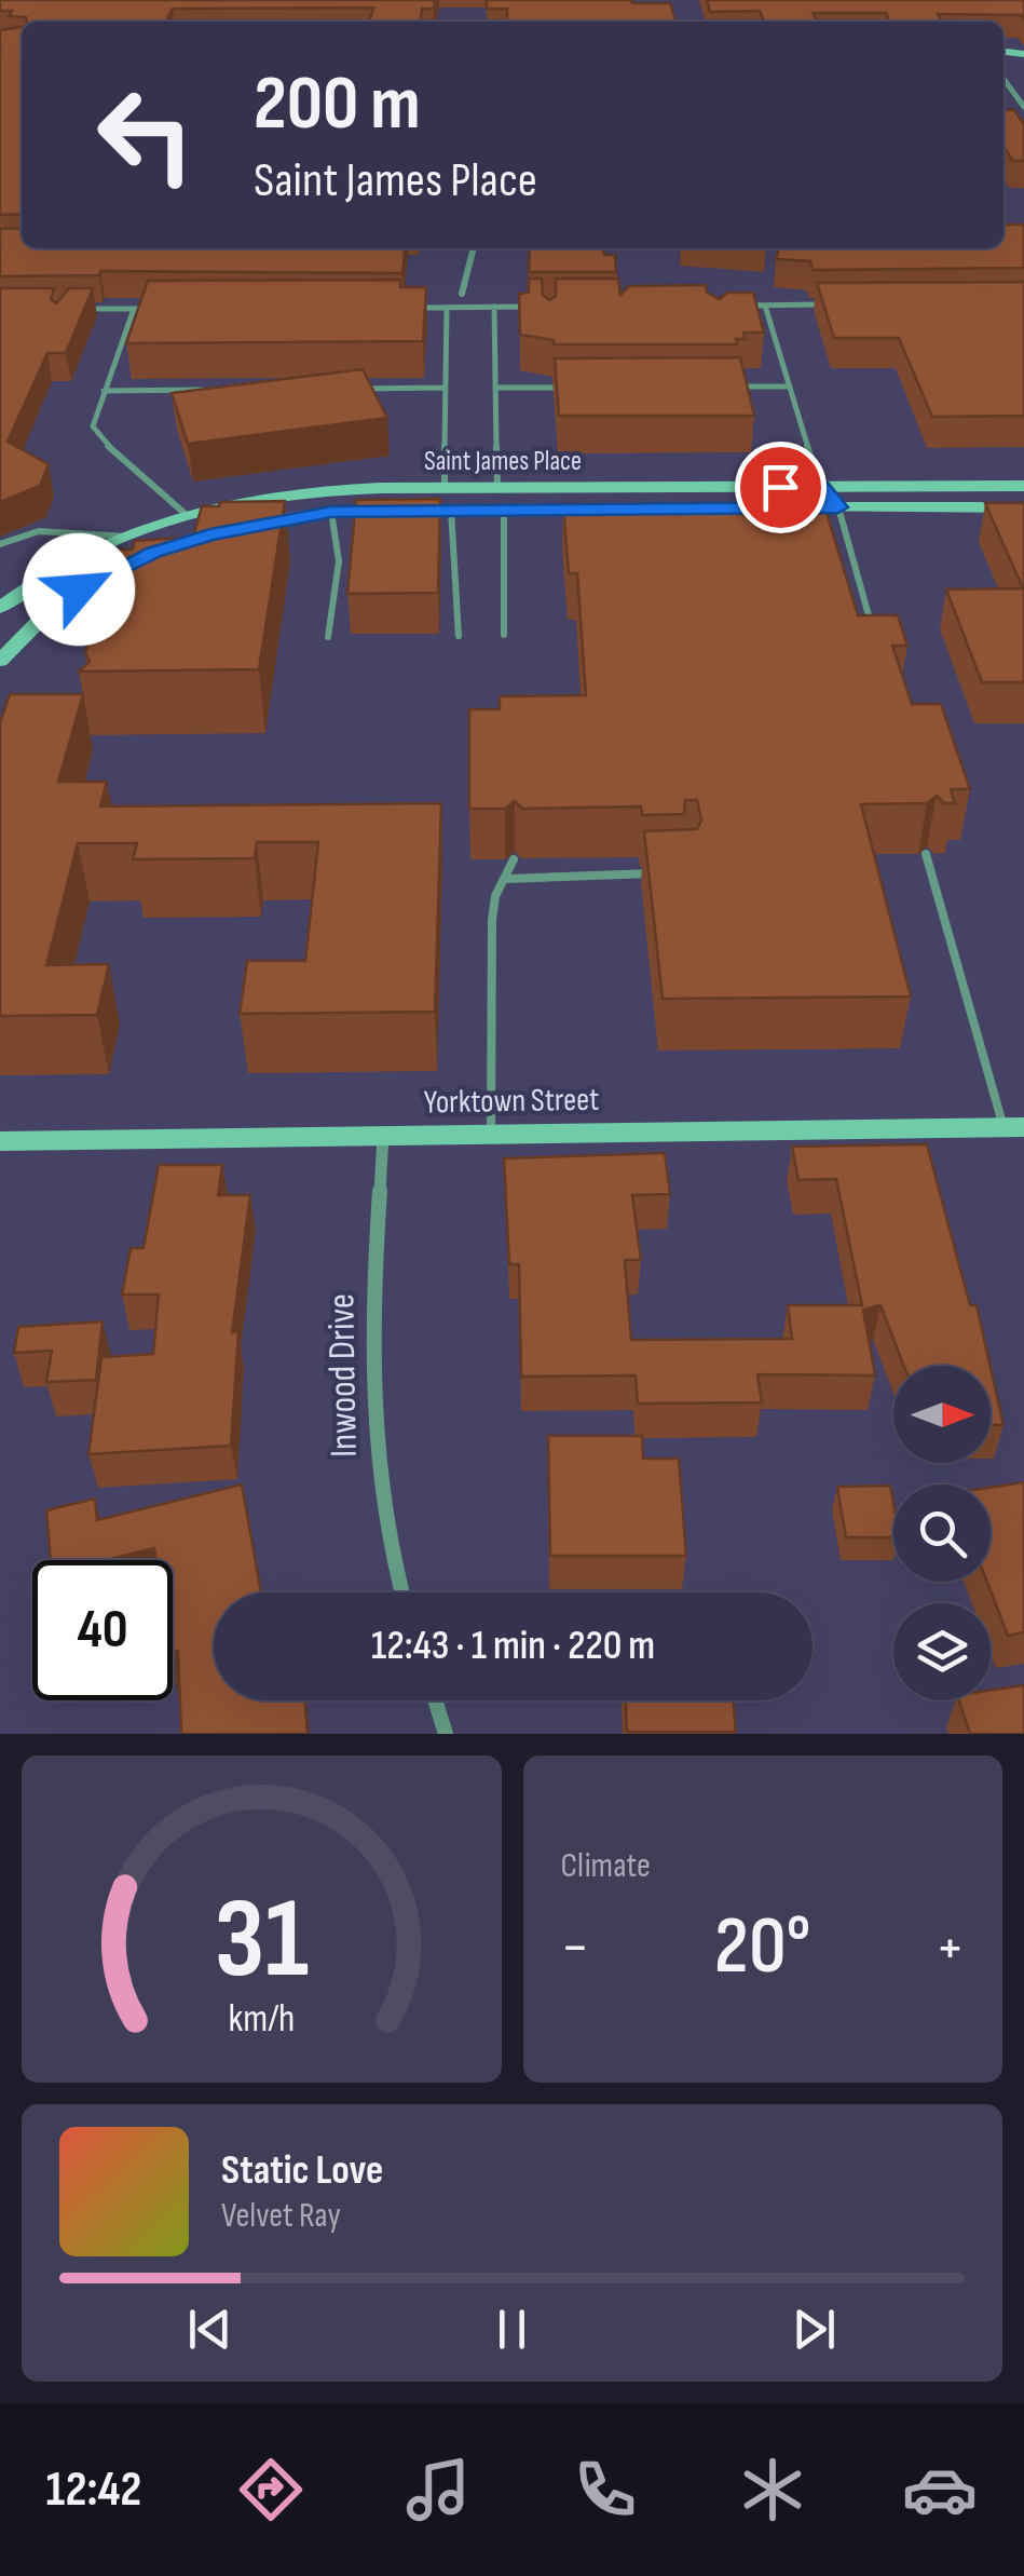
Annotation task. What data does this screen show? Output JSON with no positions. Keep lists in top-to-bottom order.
{
  "streets": {
    "street": ["Saint James Place", "Yorktown Street", "Inwood Drive"]
  },
  "crossings": [
    ["Yorktown Street", "Inwood Drive"]
  ],
  "north": "right",
  "page": {
    "turn": ["200 m", "Saint James Place"],
    "limit": "40",
    "trip": "12:43 · 1 min · 220 m",
    "tile": "Climate",
    "heat": ["−", "20°", "+"],
    "song": ["Static Love", "Velvet Ray"],
    "tabs": "12:42",
    "gauge": ["31", "km/h"]
  }
}
